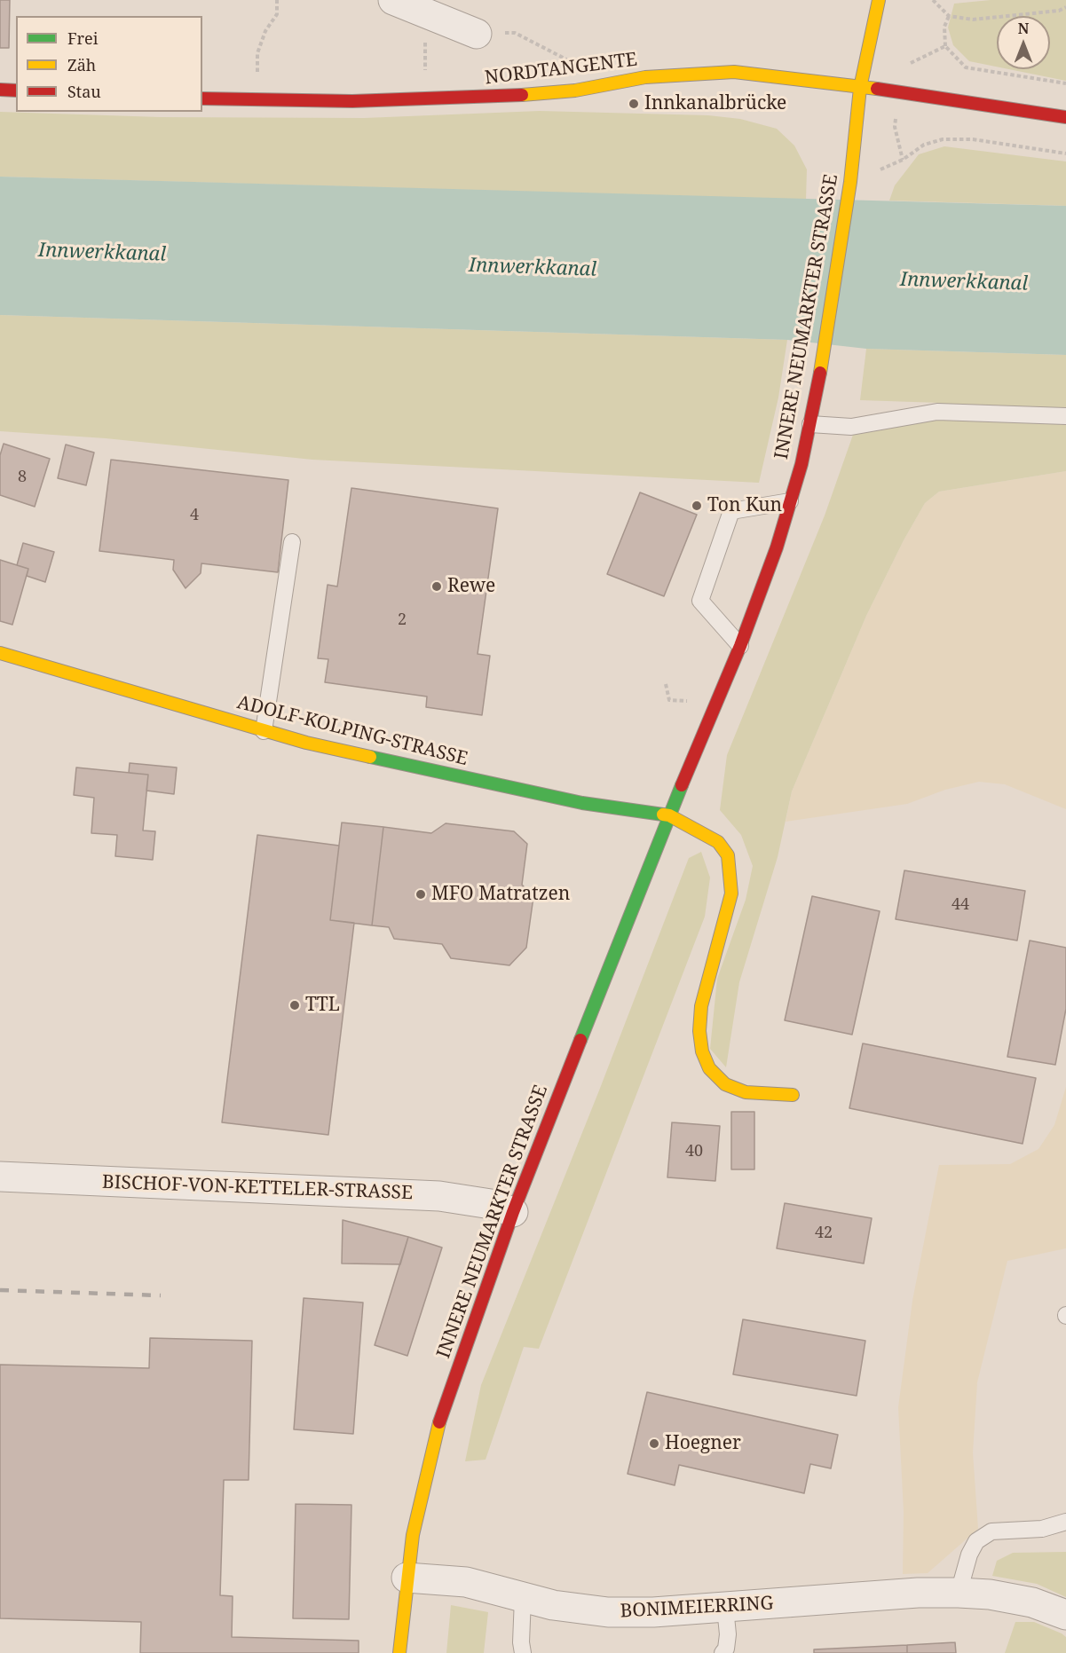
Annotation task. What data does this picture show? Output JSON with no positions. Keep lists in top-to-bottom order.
{
  "streets": {
    "main road": ["NORDTANGENTE", "INNERE NEUMARKTER STRASSE", "ADOLF-KOLPING-STRASSE"],
    "street": ["BISCHOF-VON-KETTELER-STRASSE", "BONIMEIERRING"]
  },
  "crossings": [
    ["NORDTANGENTE", "INNERE NEUMARKTER STRASSE"],
    ["INNERE NEUMARKTER STRASSE", "ADOLF-KOLPING-STRASSE"],
    ["INNERE NEUMARKTER STRASSE", "BISCHOF-VON-KETTELER-STRASSE"],
    ["INNERE NEUMARKTER STRASSE", "BONIMEIERRING"]
  ],
  "water": ["Innwerkkanal"],
  "places": [
    "Innkanalbrücke",
    "Ton Kun",
    "Rewe",
    "MFO Matratzen",
    "TTL",
    "Hoegner"
  ],
  "house_numbers": [
    "8",
    "4",
    "2",
    "44",
    "40",
    "42"
  ],
  "legend": ["Frei", "Zäh", "Stau"],
  "north": "top"
}
